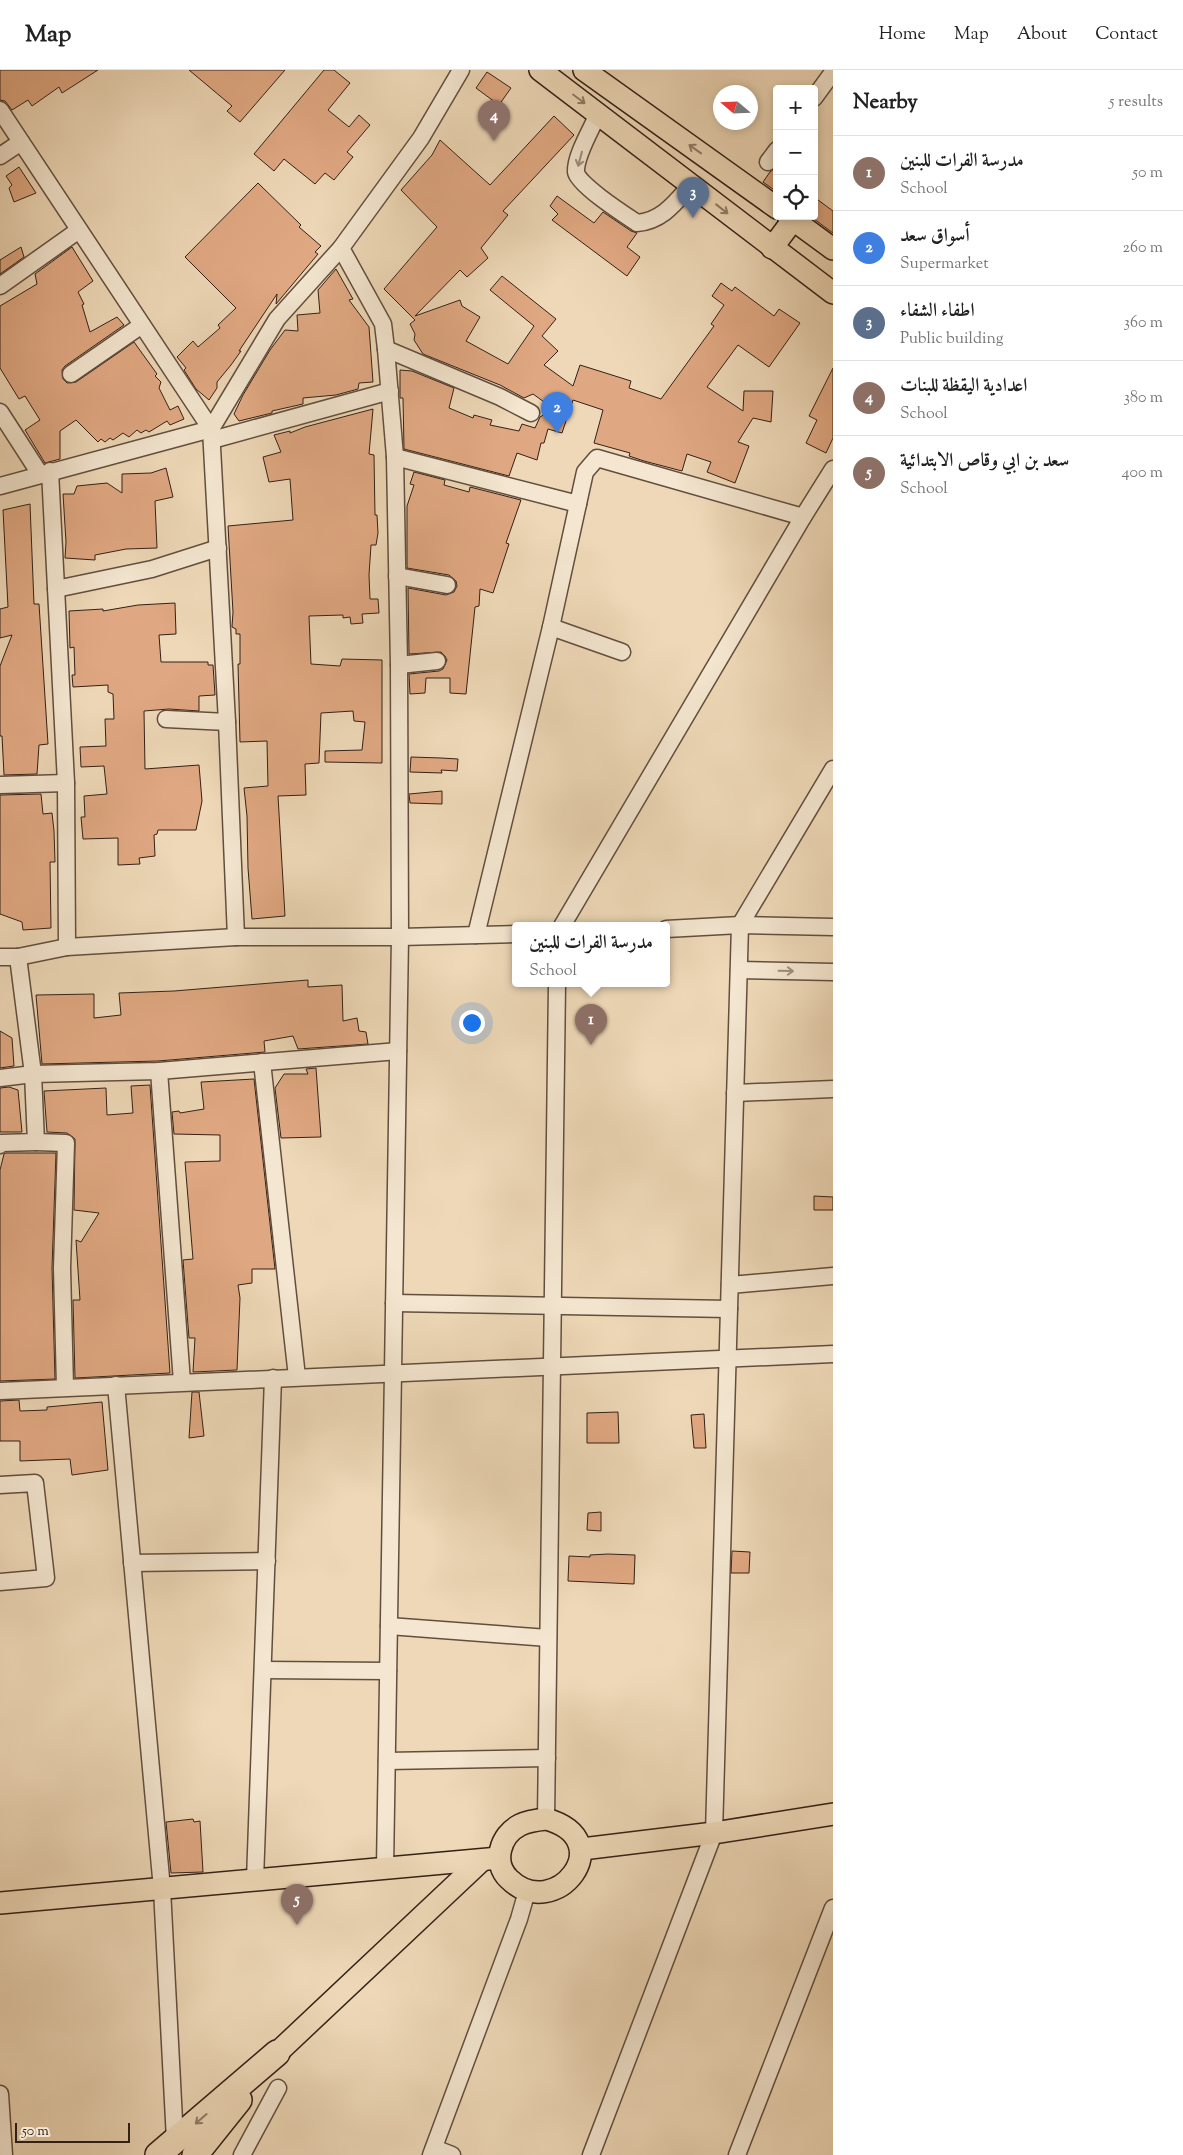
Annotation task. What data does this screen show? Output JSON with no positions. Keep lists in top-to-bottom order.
{
  "scale_bar": "50 m",
  "north": "left",
  "page": {
    "header": "Map",
    "nav": [
      "Home",
      "Map",
      "About",
      "Contact"
    ],
    "heading": ["Nearby", "5 results"],
    "map_buttons": ["+", "−"],
    "pins": [
      "4",
      "3",
      "2",
      "1",
      "5"
    ],
    "list": [
      {
        "mark": "1",
        "name": "مدرسة الفرات للبنين",
        "note": "School",
        "value": "50 m"
      },
      {
        "mark": "2",
        "name": "أسواق سعد",
        "note": "Supermarket",
        "value": "260 m"
      },
      {
        "mark": "3",
        "name": "اطفاء الشفاء",
        "note": "Public building",
        "value": "360 m"
      },
      {
        "mark": "4",
        "name": "اعدادية اليقظة للبنات",
        "note": "School",
        "value": "380 m"
      },
      {
        "mark": "5",
        "name": "سعد بن ابي وقاص الابتدائية",
        "note": "School",
        "value": "400 m"
      }
    ],
    "popup": ["مدرسة الفرات للبنين", "School"],
    "scale": "50 m"
  }
}
